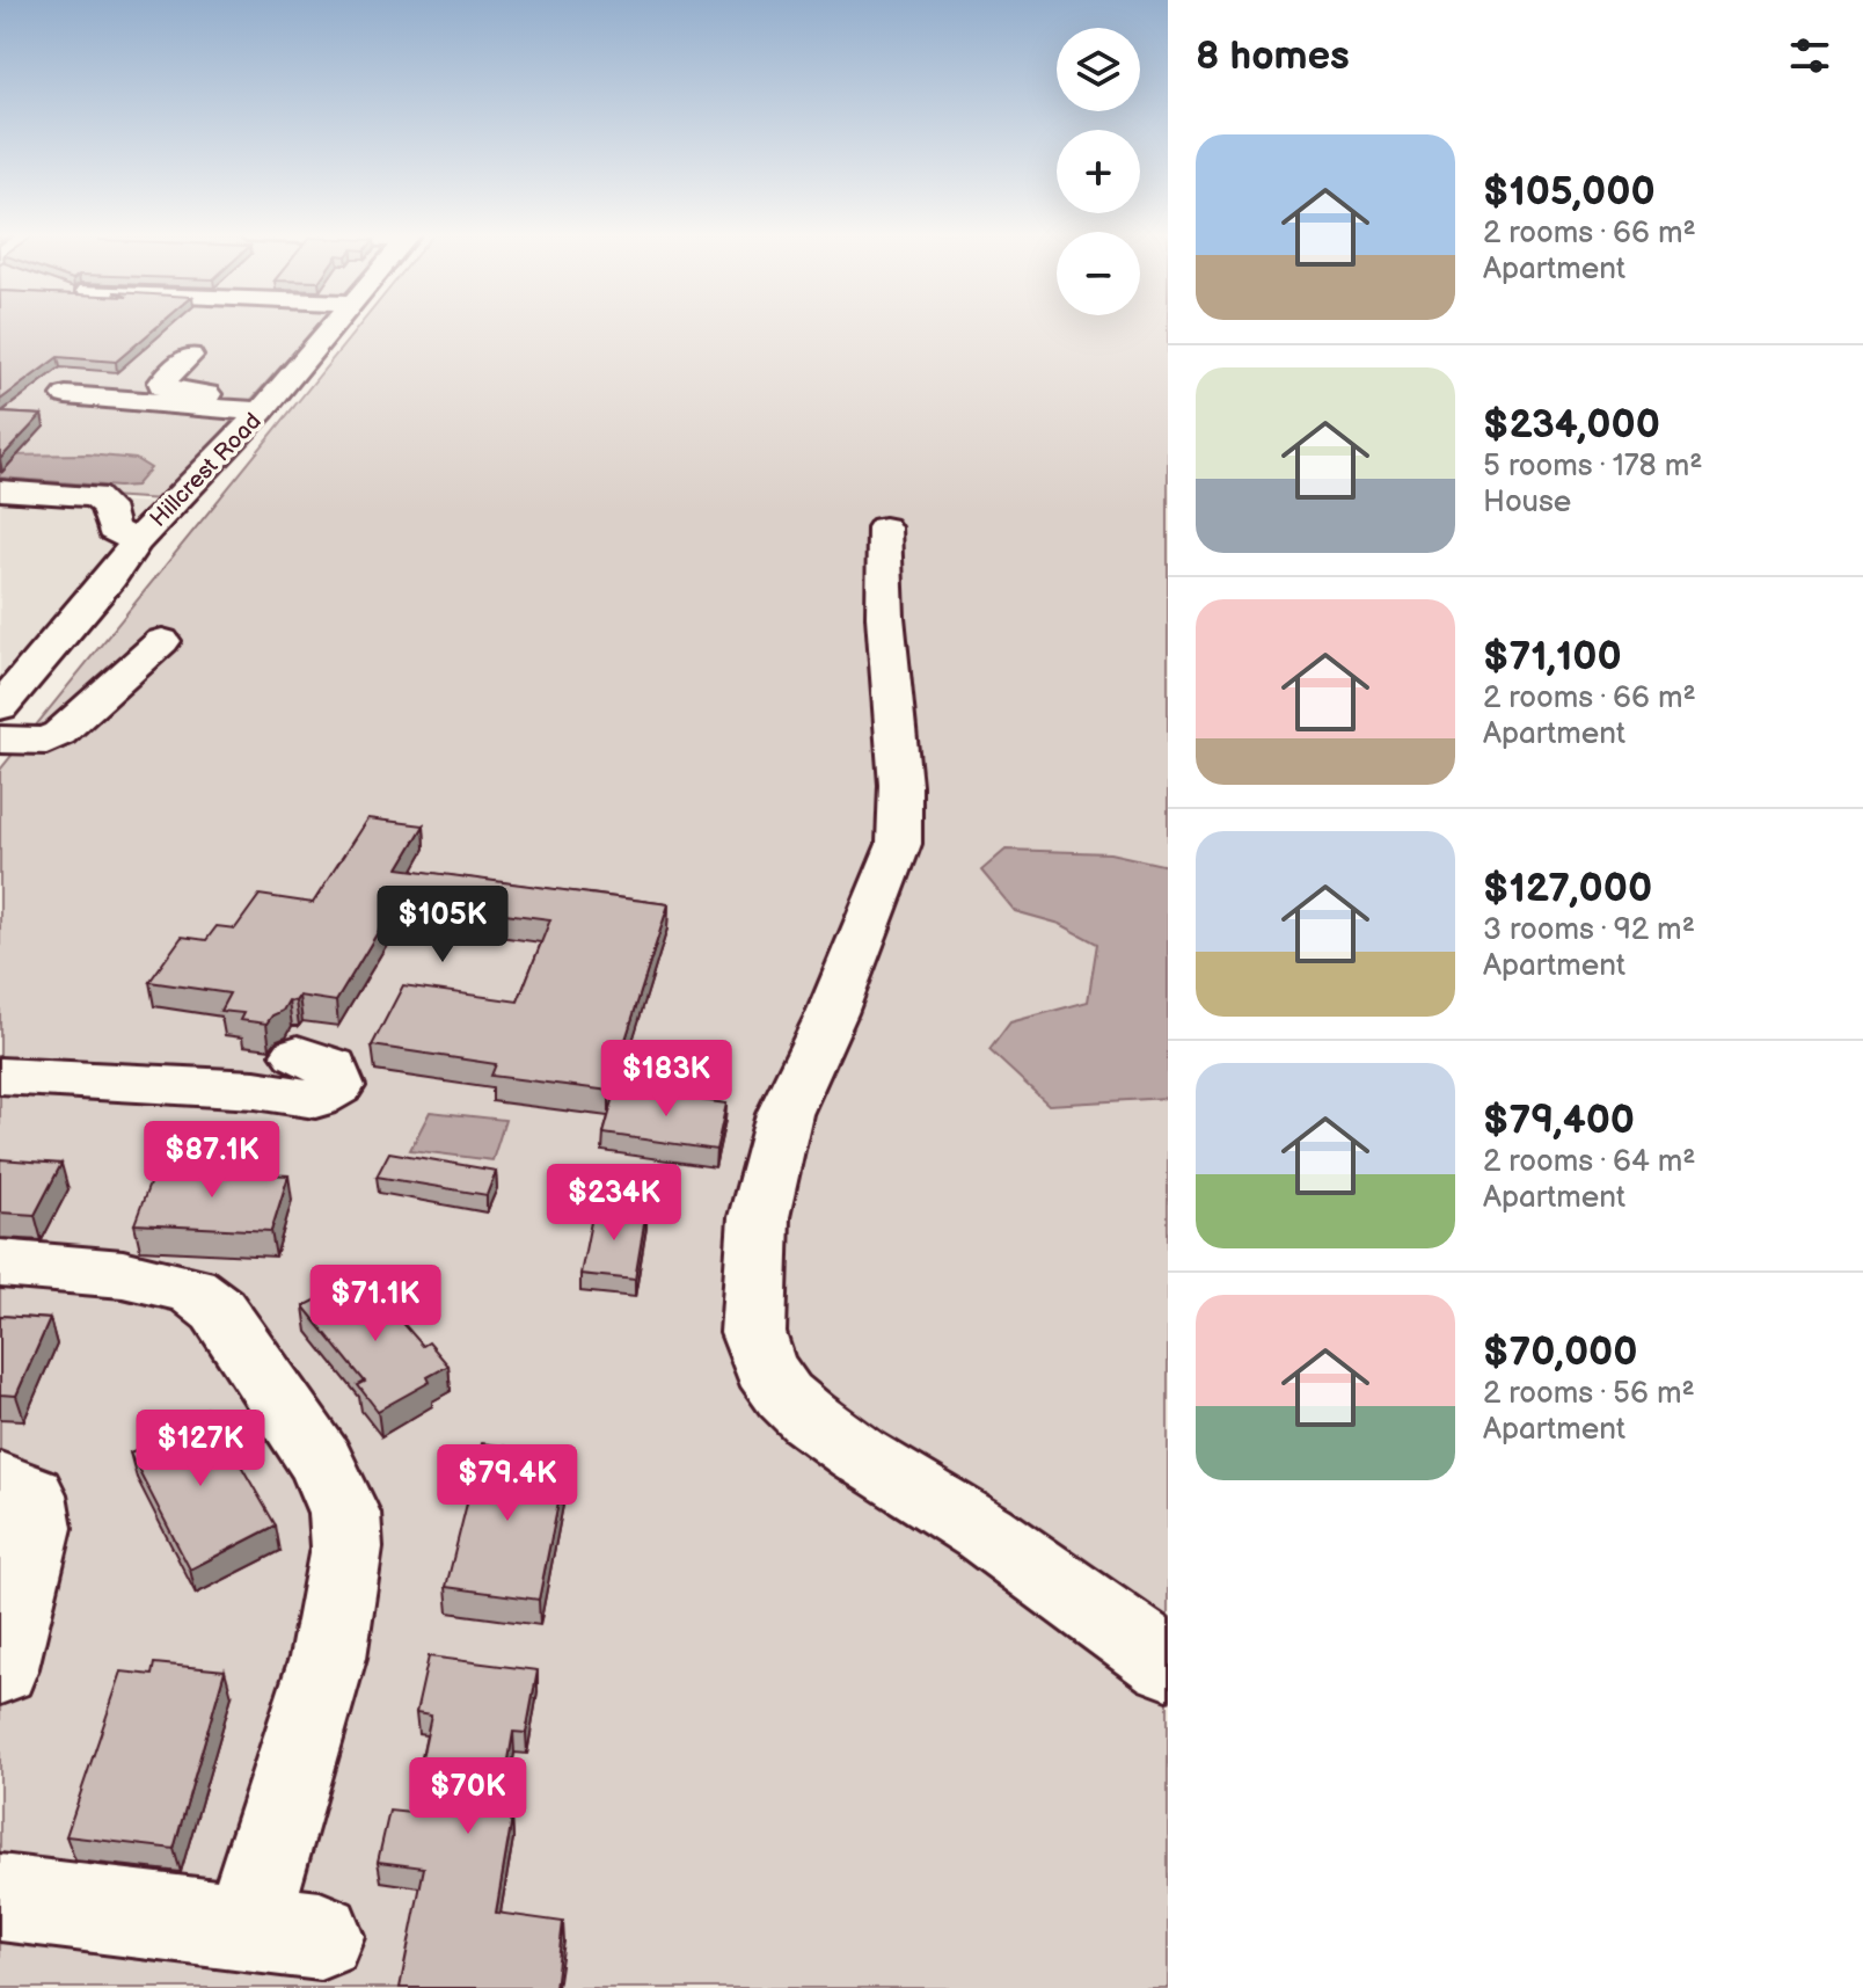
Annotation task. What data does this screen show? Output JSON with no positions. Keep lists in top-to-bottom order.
{
  "streets": {
    "street": ["Hillcrest Road"]
  },
  "page": {
    "heading": "8 homes",
    "map_buttons": ["+", "−"],
    "list": [
      {
        "name": "$105,000",
        "note": "2 rooms · 66 m² · Apartment"
      },
      {
        "name": "$234,000",
        "note": "5 rooms · 178 m² · House"
      },
      {
        "name": "$71,100",
        "note": "2 rooms · 66 m² · Apartment"
      },
      {
        "name": "$127,000",
        "note": "3 rooms · 92 m² · Apartment"
      },
      {
        "name": "$79,400",
        "note": "2 rooms · 64 m² · Apartment"
      },
      {
        "name": "$70,000",
        "note": "2 rooms · 56 m² · Apartment"
      }
    ],
    "price": [
      "$105K",
      "$183K",
      "$87.1K",
      "$234K",
      "$71.1K",
      "$127K",
      "$79.4K",
      "$70K"
    ]
  }
}
